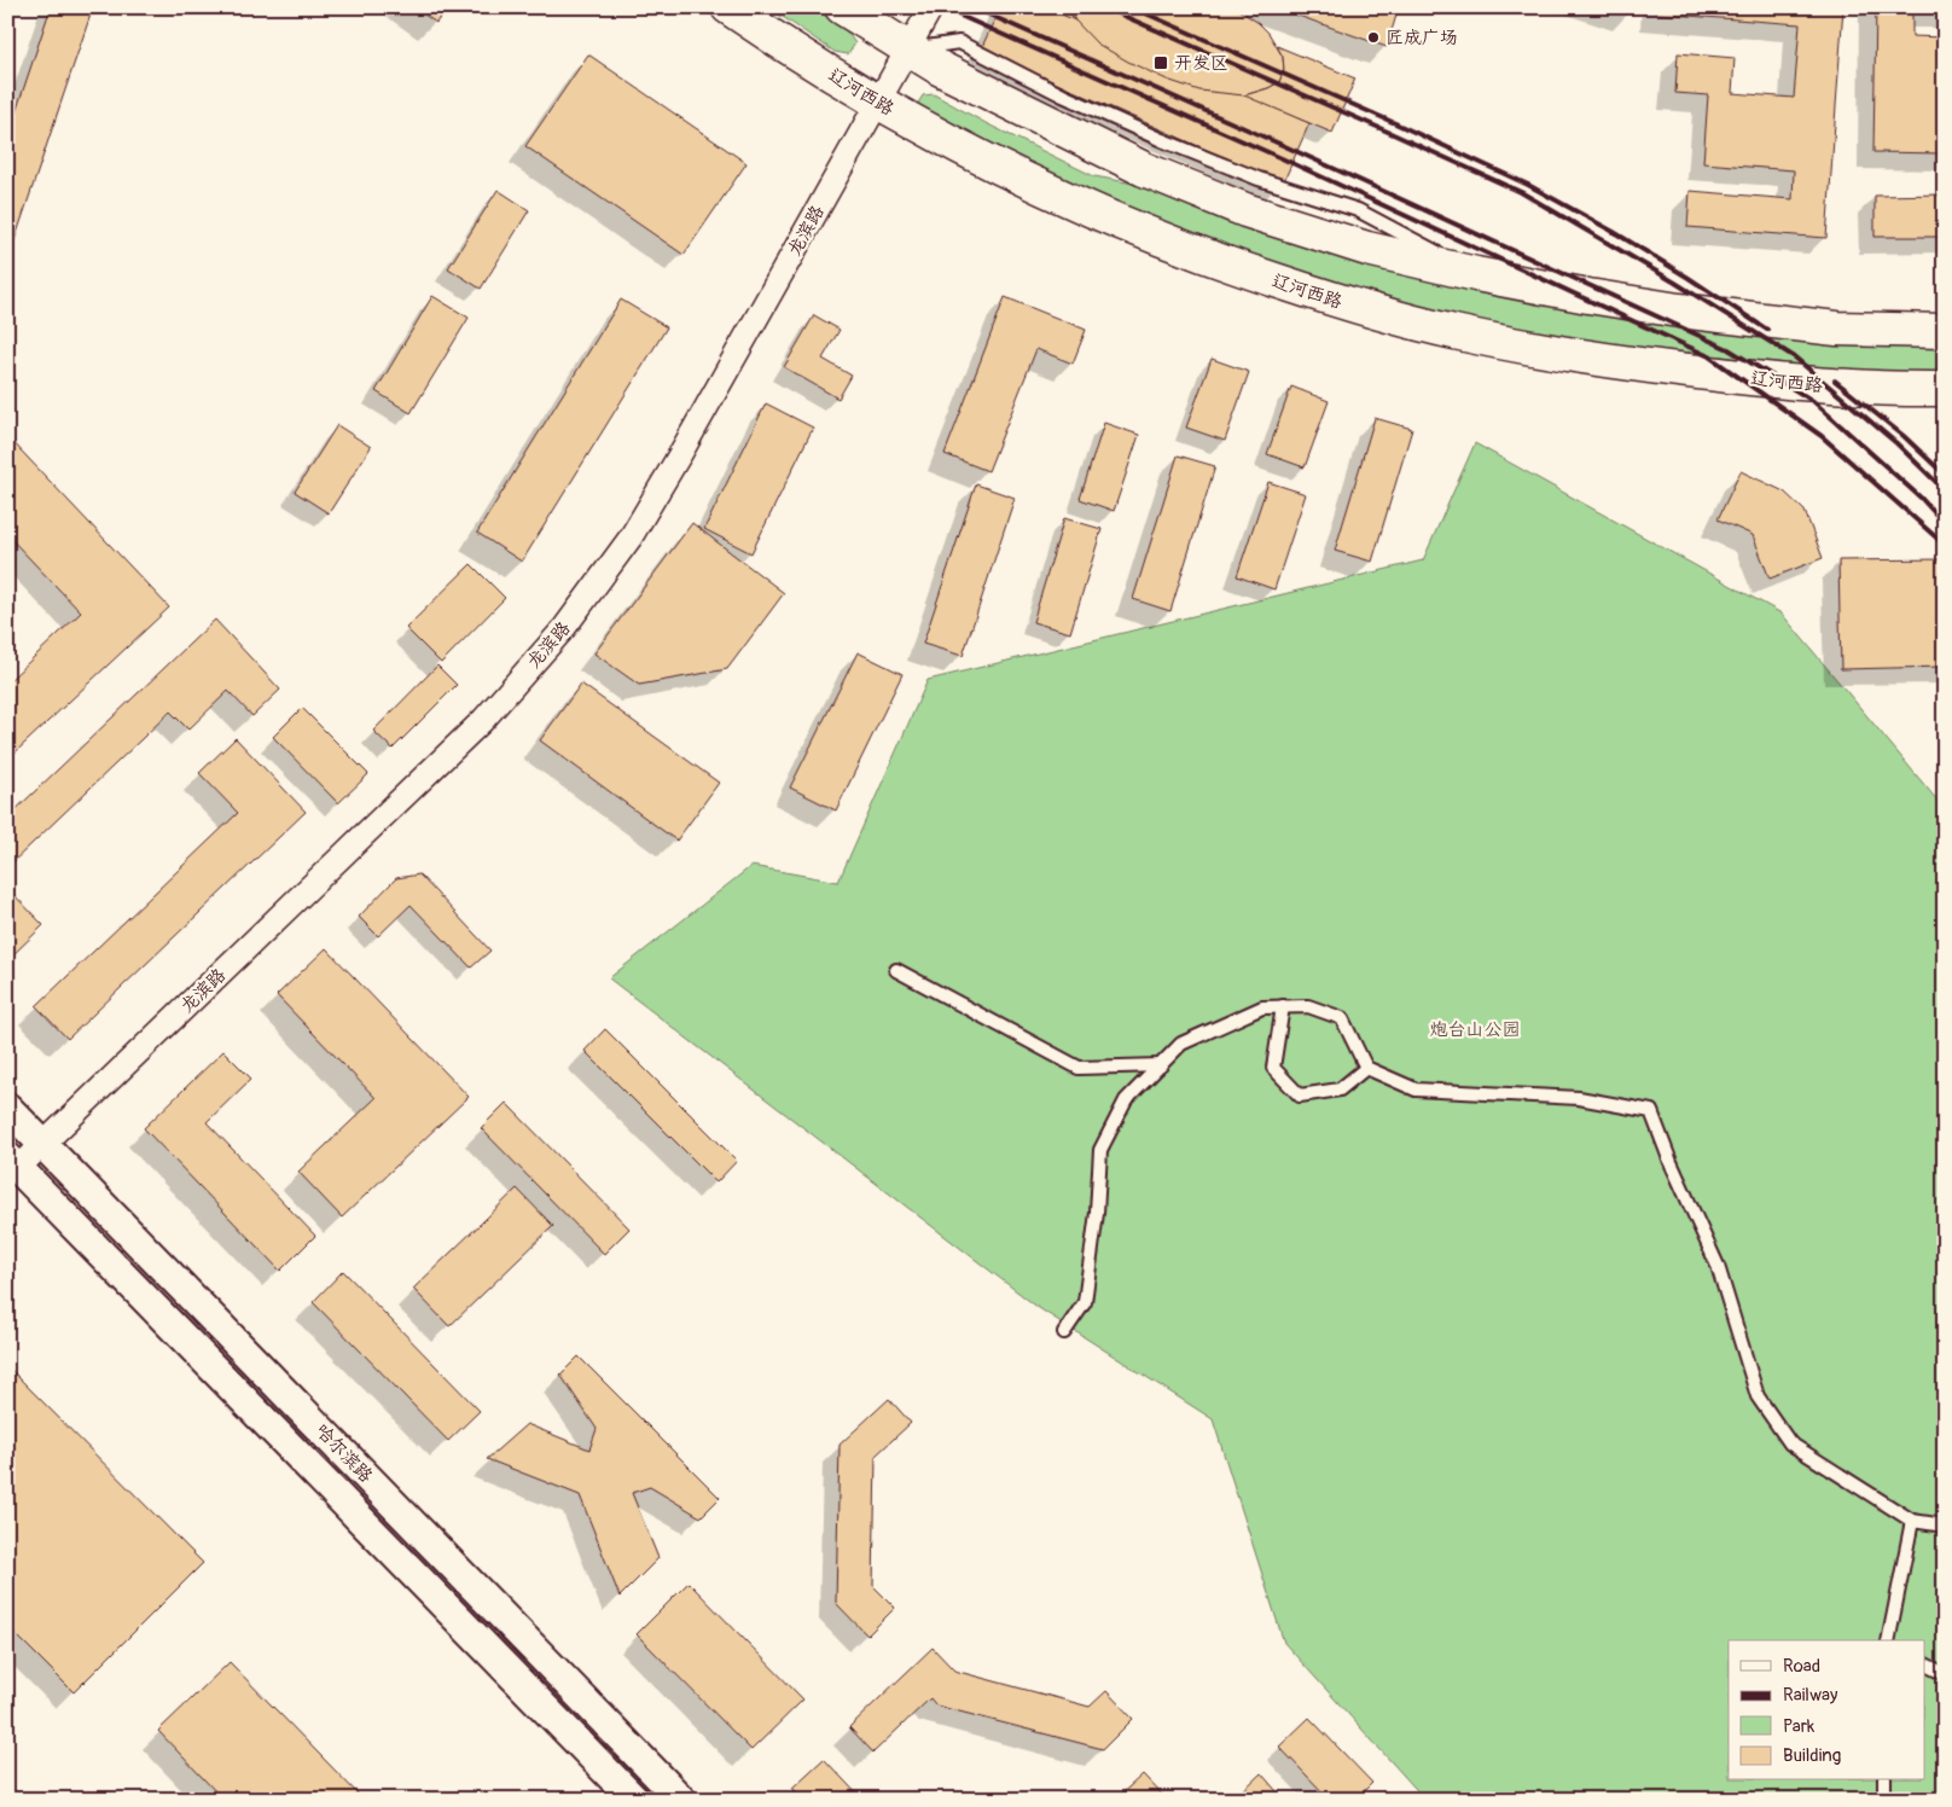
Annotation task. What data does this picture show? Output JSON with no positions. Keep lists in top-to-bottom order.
{
  "streets": {
    "main road": ["辽河西路"],
    "street": ["龙滨路", "哈尔滨路"]
  },
  "crossings": [
    ["辽河西路", "龙滨路"],
    ["龙滨路", "哈尔滨路"]
  ],
  "parks": ["炮台山公园"],
  "places": {
    "other": ["匠成广场"],
    "transit": ["开发区"]
  },
  "legend": [
    "Road",
    "Railway",
    "Park",
    "Building"
  ]
}
